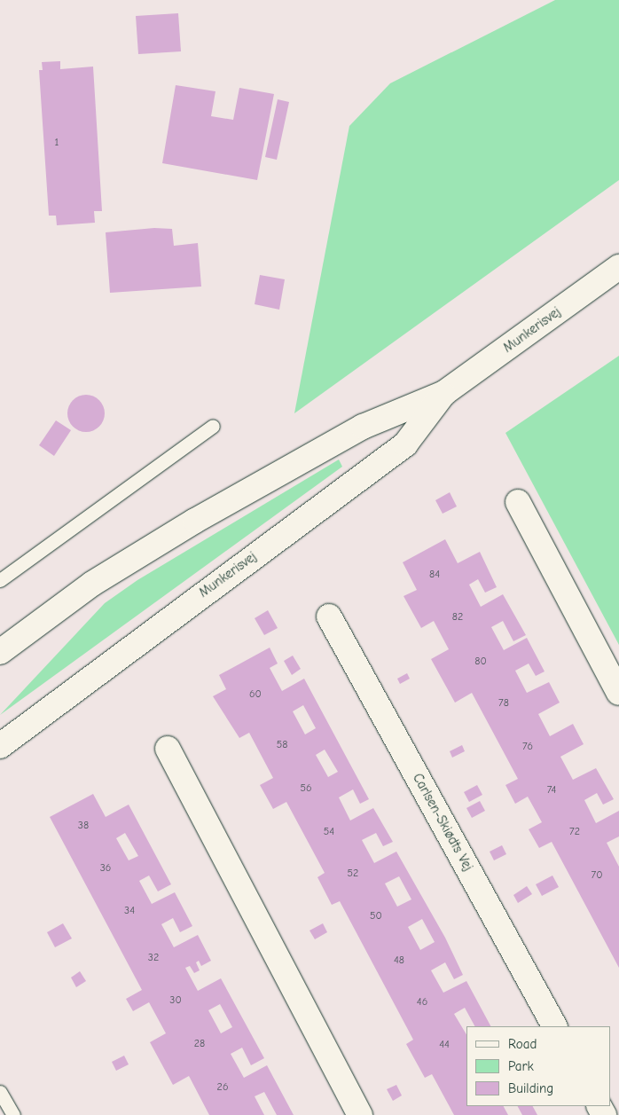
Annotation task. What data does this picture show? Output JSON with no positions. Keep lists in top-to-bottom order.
{
  "streets": {
    "main road": ["Munkerisvej", "Carlsen-Skiødts Vej"]
  },
  "house_numbers": [
    "1",
    "84",
    "82",
    "80",
    "60",
    "78",
    "58",
    "76",
    "56",
    "74",
    "38",
    "54",
    "72",
    "36",
    "52",
    "70",
    "34",
    "50",
    "32",
    "48",
    "30",
    "46",
    "28",
    "44",
    "26"
  ],
  "legend": ["Road", "Park", "Building"]
}
